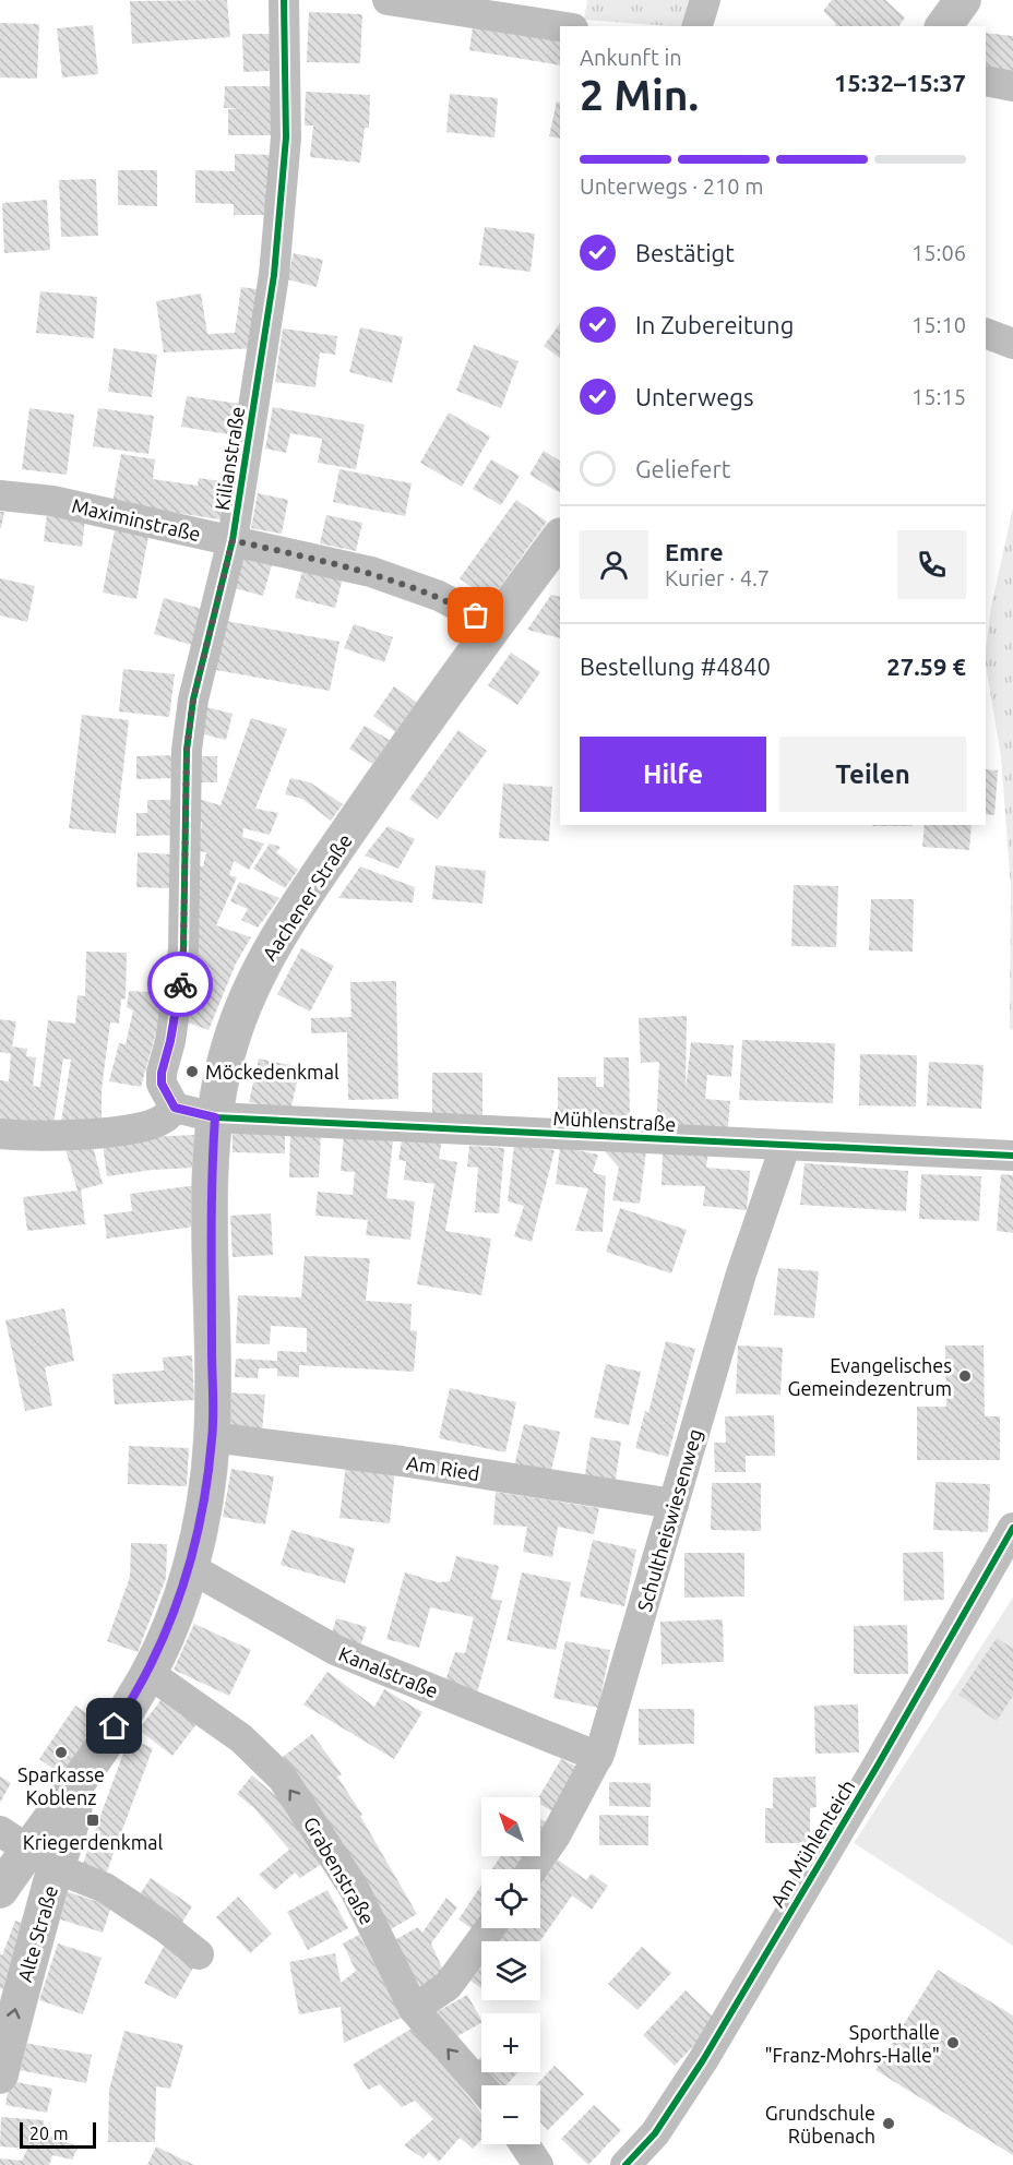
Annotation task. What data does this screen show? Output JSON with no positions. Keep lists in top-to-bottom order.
{
  "streets": {
    "main road": ["Aachener Straße", "Alte Straße"],
    "street": [
      "Kilianstraße",
      "Maximinstraße",
      "Mühlenstraße",
      "Am Ried",
      "Schultheiswiesenweg",
      "Kanalstraße",
      "Am Mühlenteich",
      "Grabenstraße"
    ]
  },
  "crossings": [
    ["Kilianstraße", "Maximinstraße"],
    ["Maximinstraße", "Aachener Straße"],
    ["Aachener Straße", "Mühlenstraße"],
    ["Aachener Straße", "Am Ried"],
    ["Aachener Straße", "Kanalstraße"],
    ["Aachener Straße", "Grabenstraße"],
    ["Aachener Straße", "Alte Straße"],
    ["Mühlenstraße", "Schultheiswiesenweg"],
    ["Am Ried", "Schultheiswiesenweg"],
    ["Schultheiswiesenweg", "Kanalstraße"]
  ],
  "one_way": ["Grabenstraße", "Alte Straße"],
  "places": {
    "other": [
      "Möckedenkmal",
      "Evangelisches Gemeindezentrum",
      "Sparkasse Koblenz",
      "Sporthalle \"Franz-Mohrs-Halle\"",
      "Grundschule Rübenach"
    ],
    "transit": ["Kriegerdenkmal"]
  },
  "scale_bar": "20 m",
  "north": "top left",
  "page": {
    "heading": ["2 Min.", "Ankunft in", "15:32–15:37"],
    "panel": [
      "Emre",
      "Kurier · 4.7",
      "Bestellung #4840",
      "27.59 €"
    ],
    "bar": "Unterwegs · 210 m",
    "list": [
      ["Bestätigt", "15:06"],
      ["In Zubereitung", "15:10"],
      ["Unterwegs", "15:15"],
      "Geliefert"
    ],
    "buttons": ["Hilfe", "Teilen"],
    "map_buttons": ["+", "−"],
    "scale": "20 m"
  }
}
